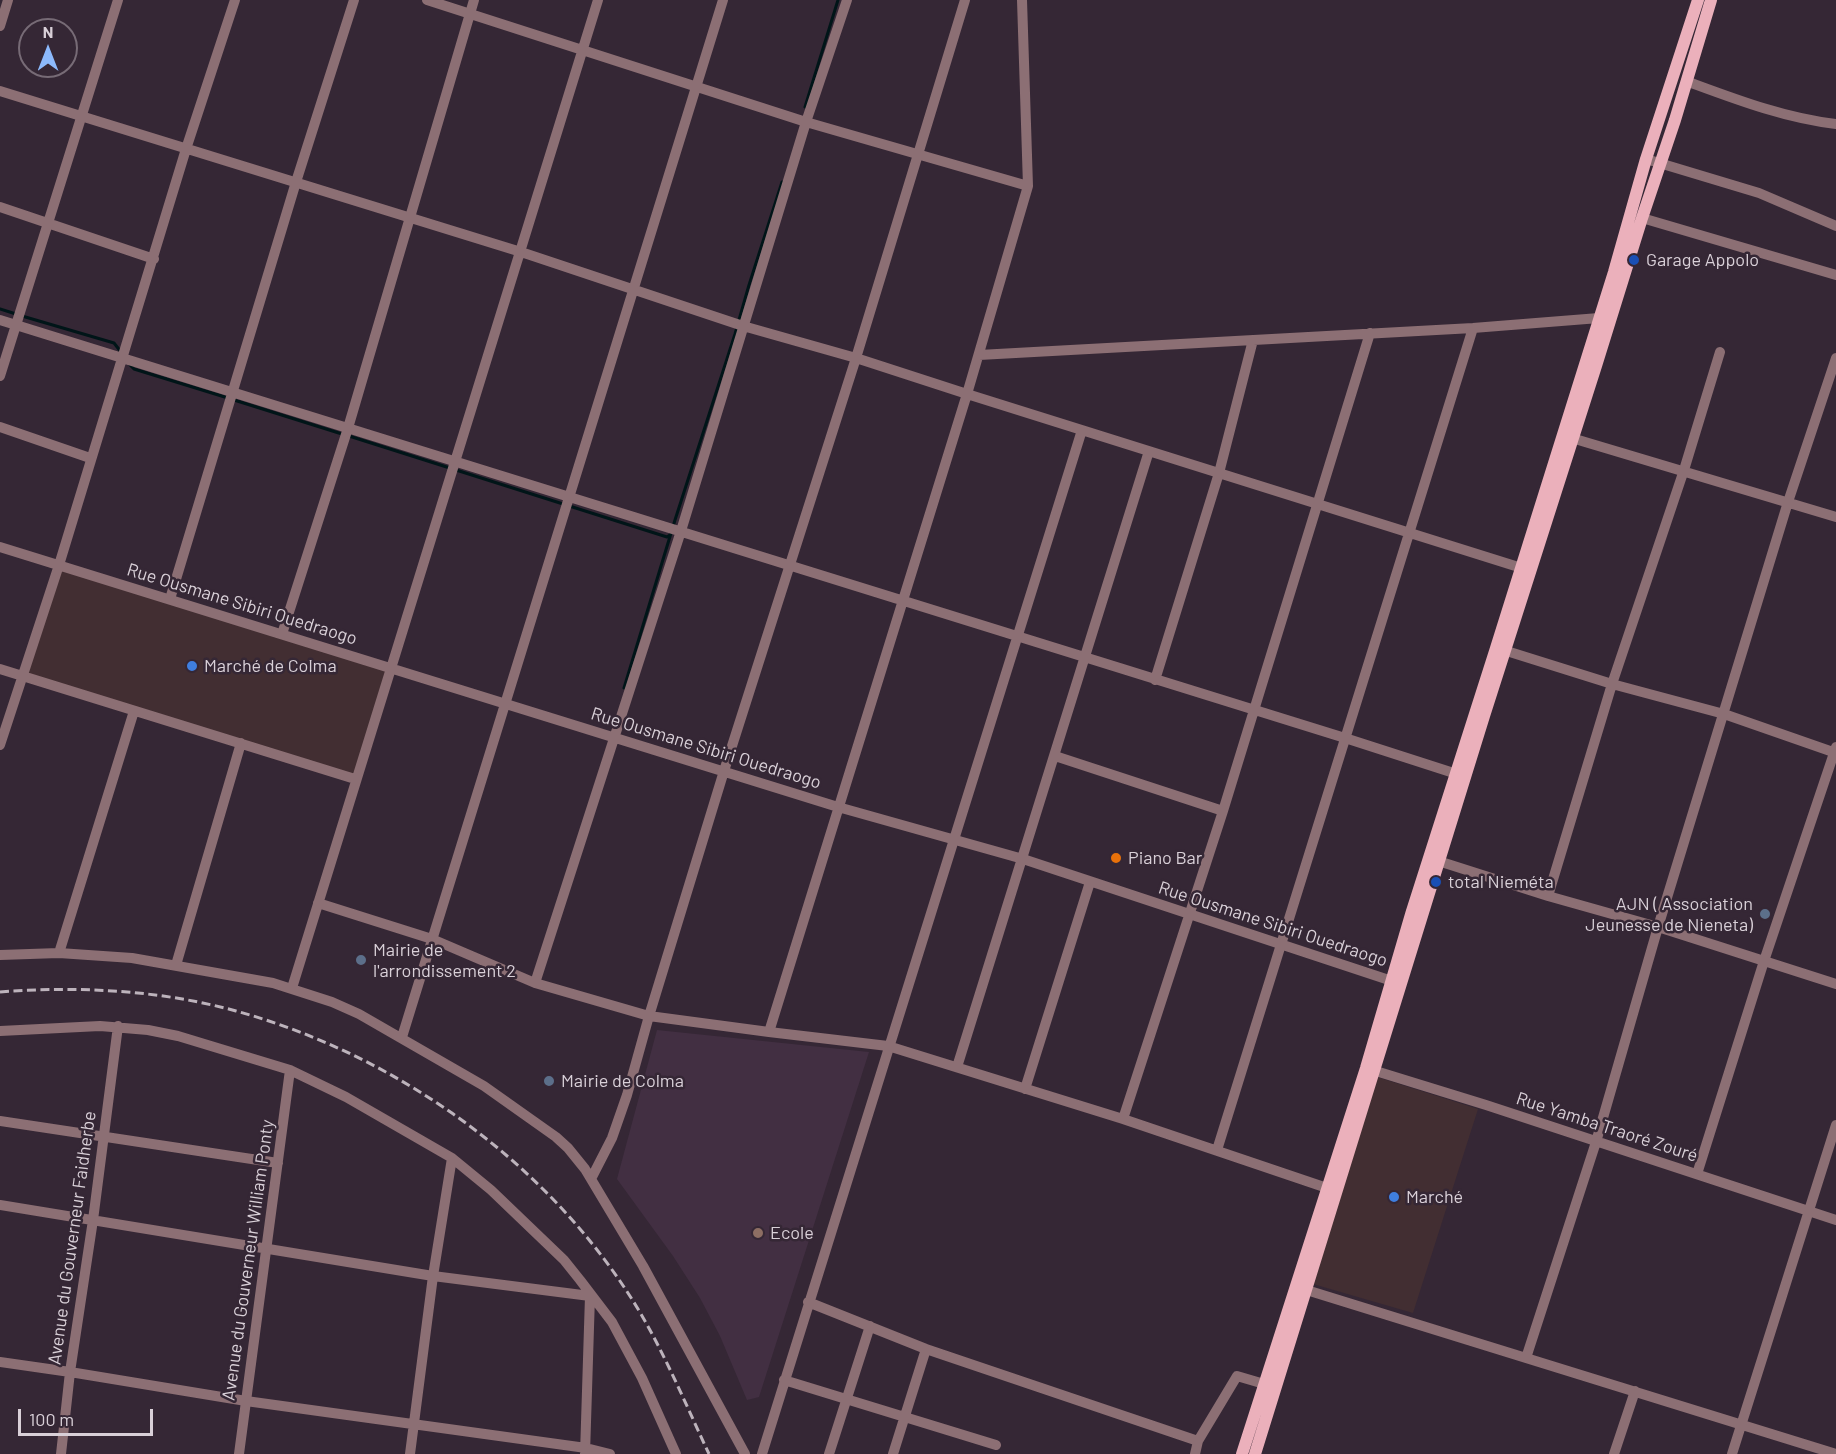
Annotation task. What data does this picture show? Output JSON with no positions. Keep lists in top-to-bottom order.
{
  "streets": {
    "street": [
      "Rue Ousmane Sibiri Ouedraogo",
      "Rue Yamba Traoré Zouré",
      "Avenue du Gouverneur Faidherbe",
      "Avenue du Gouverneur William Ponty"
    ]
  },
  "places": [
    "Garage Appolo",
    "Marché de Colma",
    "Piano Bar",
    "total Nieméta",
    "AJN ( Association Jeunesse de Nieneta)",
    "Mairie de l'arrondissement 2",
    "Mairie de Colma",
    "Marché",
    "Ecole"
  ],
  "scale_bar": "100 m",
  "north": "top"
}
